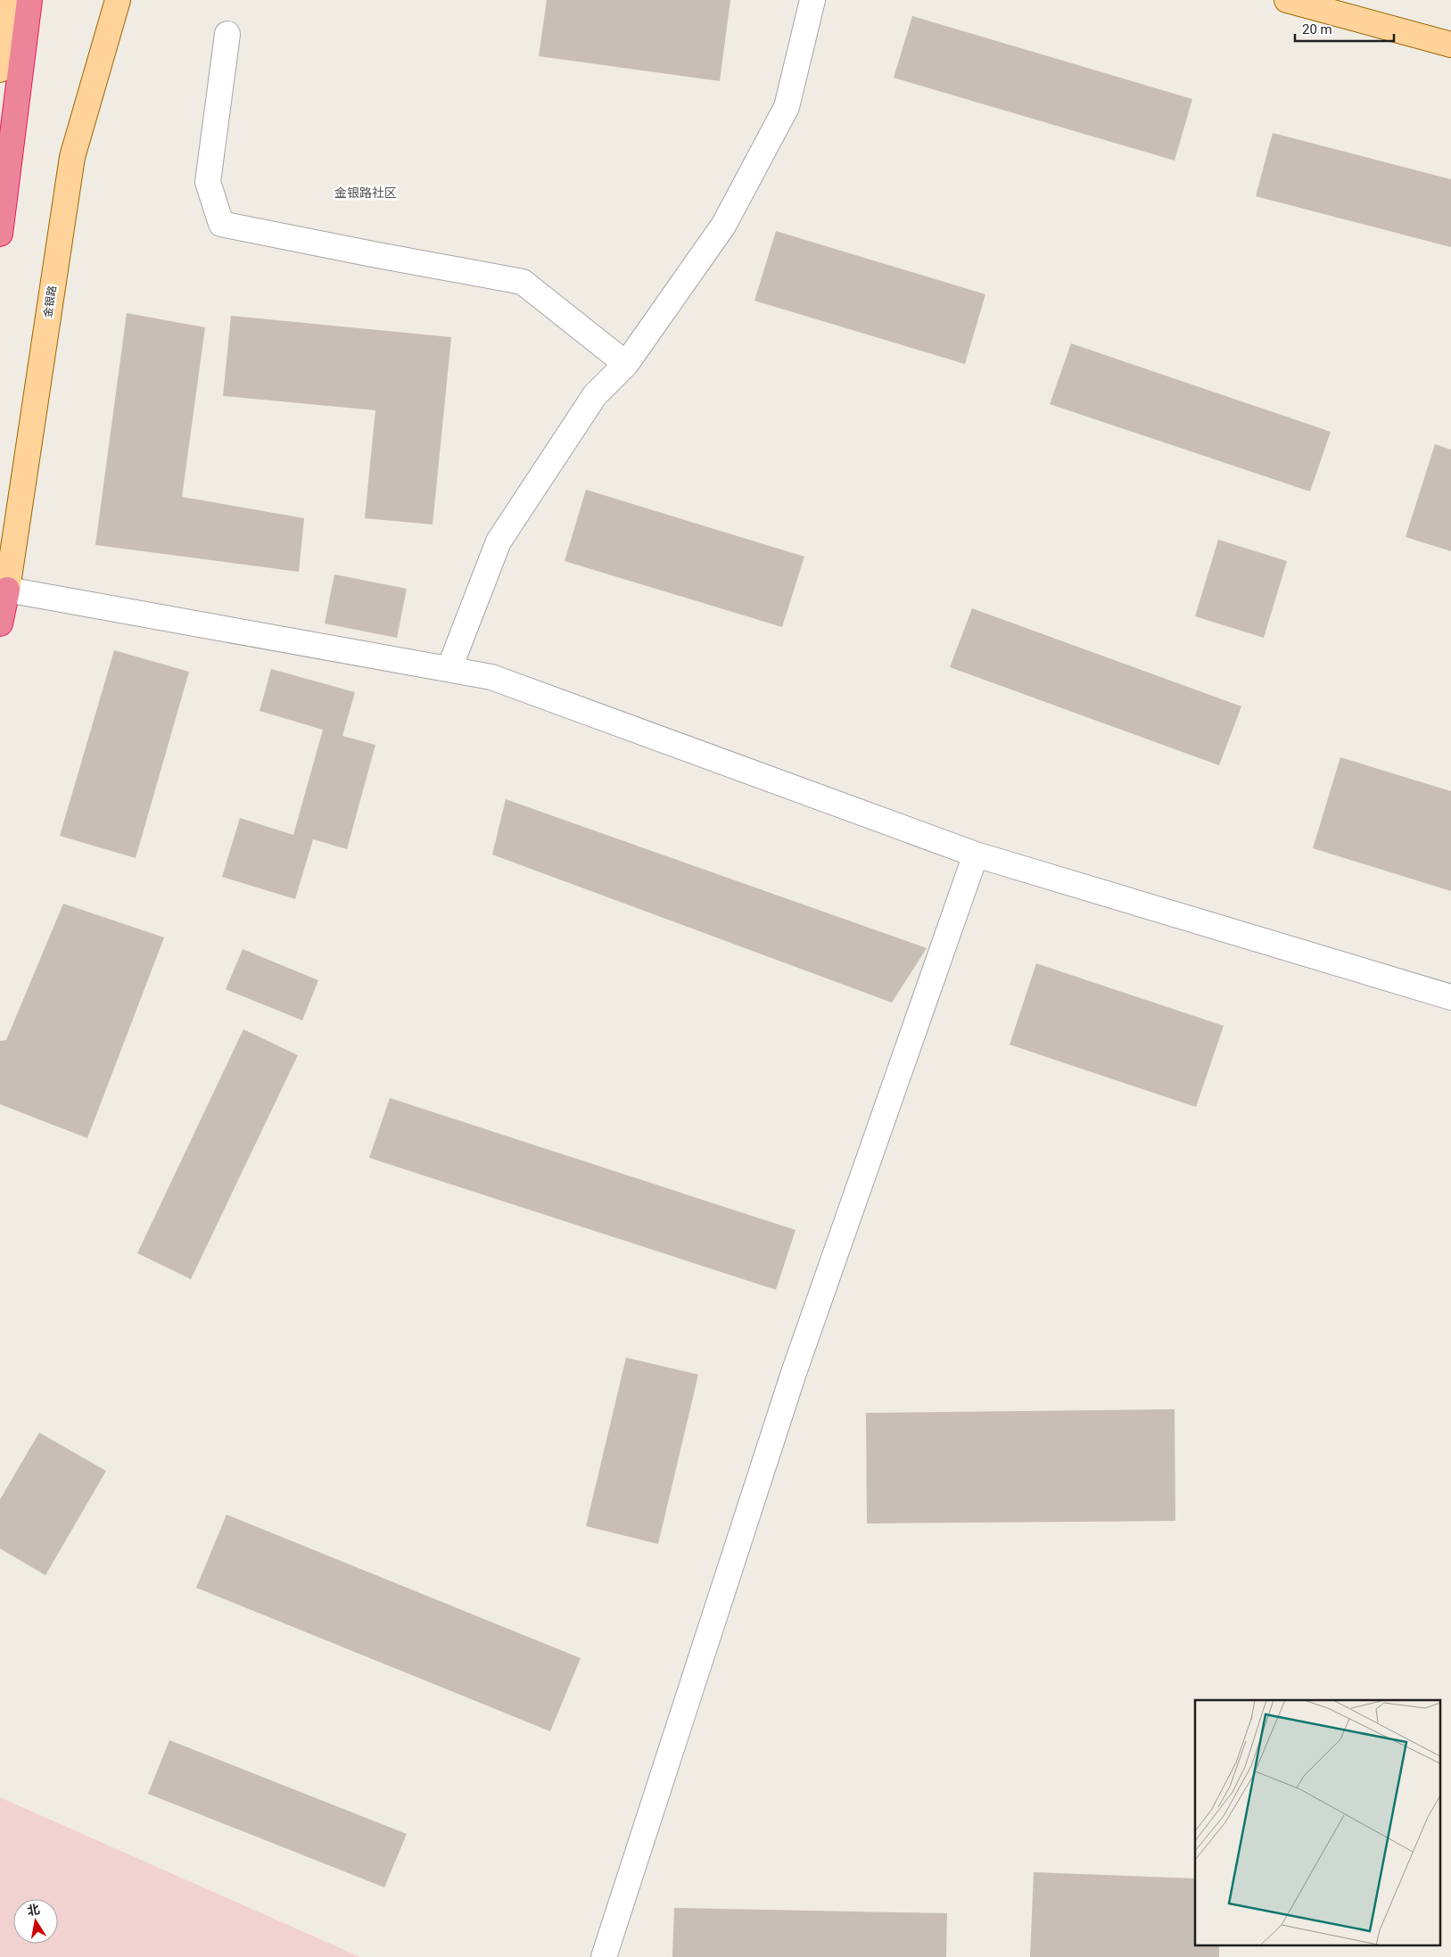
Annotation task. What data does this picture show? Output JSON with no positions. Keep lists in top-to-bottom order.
{
  "streets": {
    "main road": ["金银路"]
  },
  "districts": ["金银路社区"],
  "scale_bar": "20 m",
  "north": "top"
}
